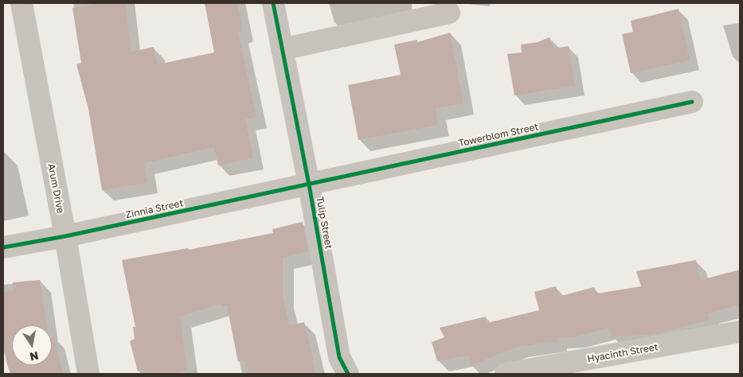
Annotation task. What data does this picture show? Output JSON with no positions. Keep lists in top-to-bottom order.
{
  "streets": {
    "street": [
      "Towerblom Street",
      "Arum Drive",
      "Zinnia Street",
      "Tulip Street",
      "Hyacinth Street"
    ]
  },
  "crossings": [
    ["Towerblom Street", "Zinnia Street"],
    ["Towerblom Street", "Tulip Street"],
    ["Arum Drive", "Zinnia Street"],
    ["Zinnia Street", "Tulip Street"]
  ],
  "north": "bottom"
}
